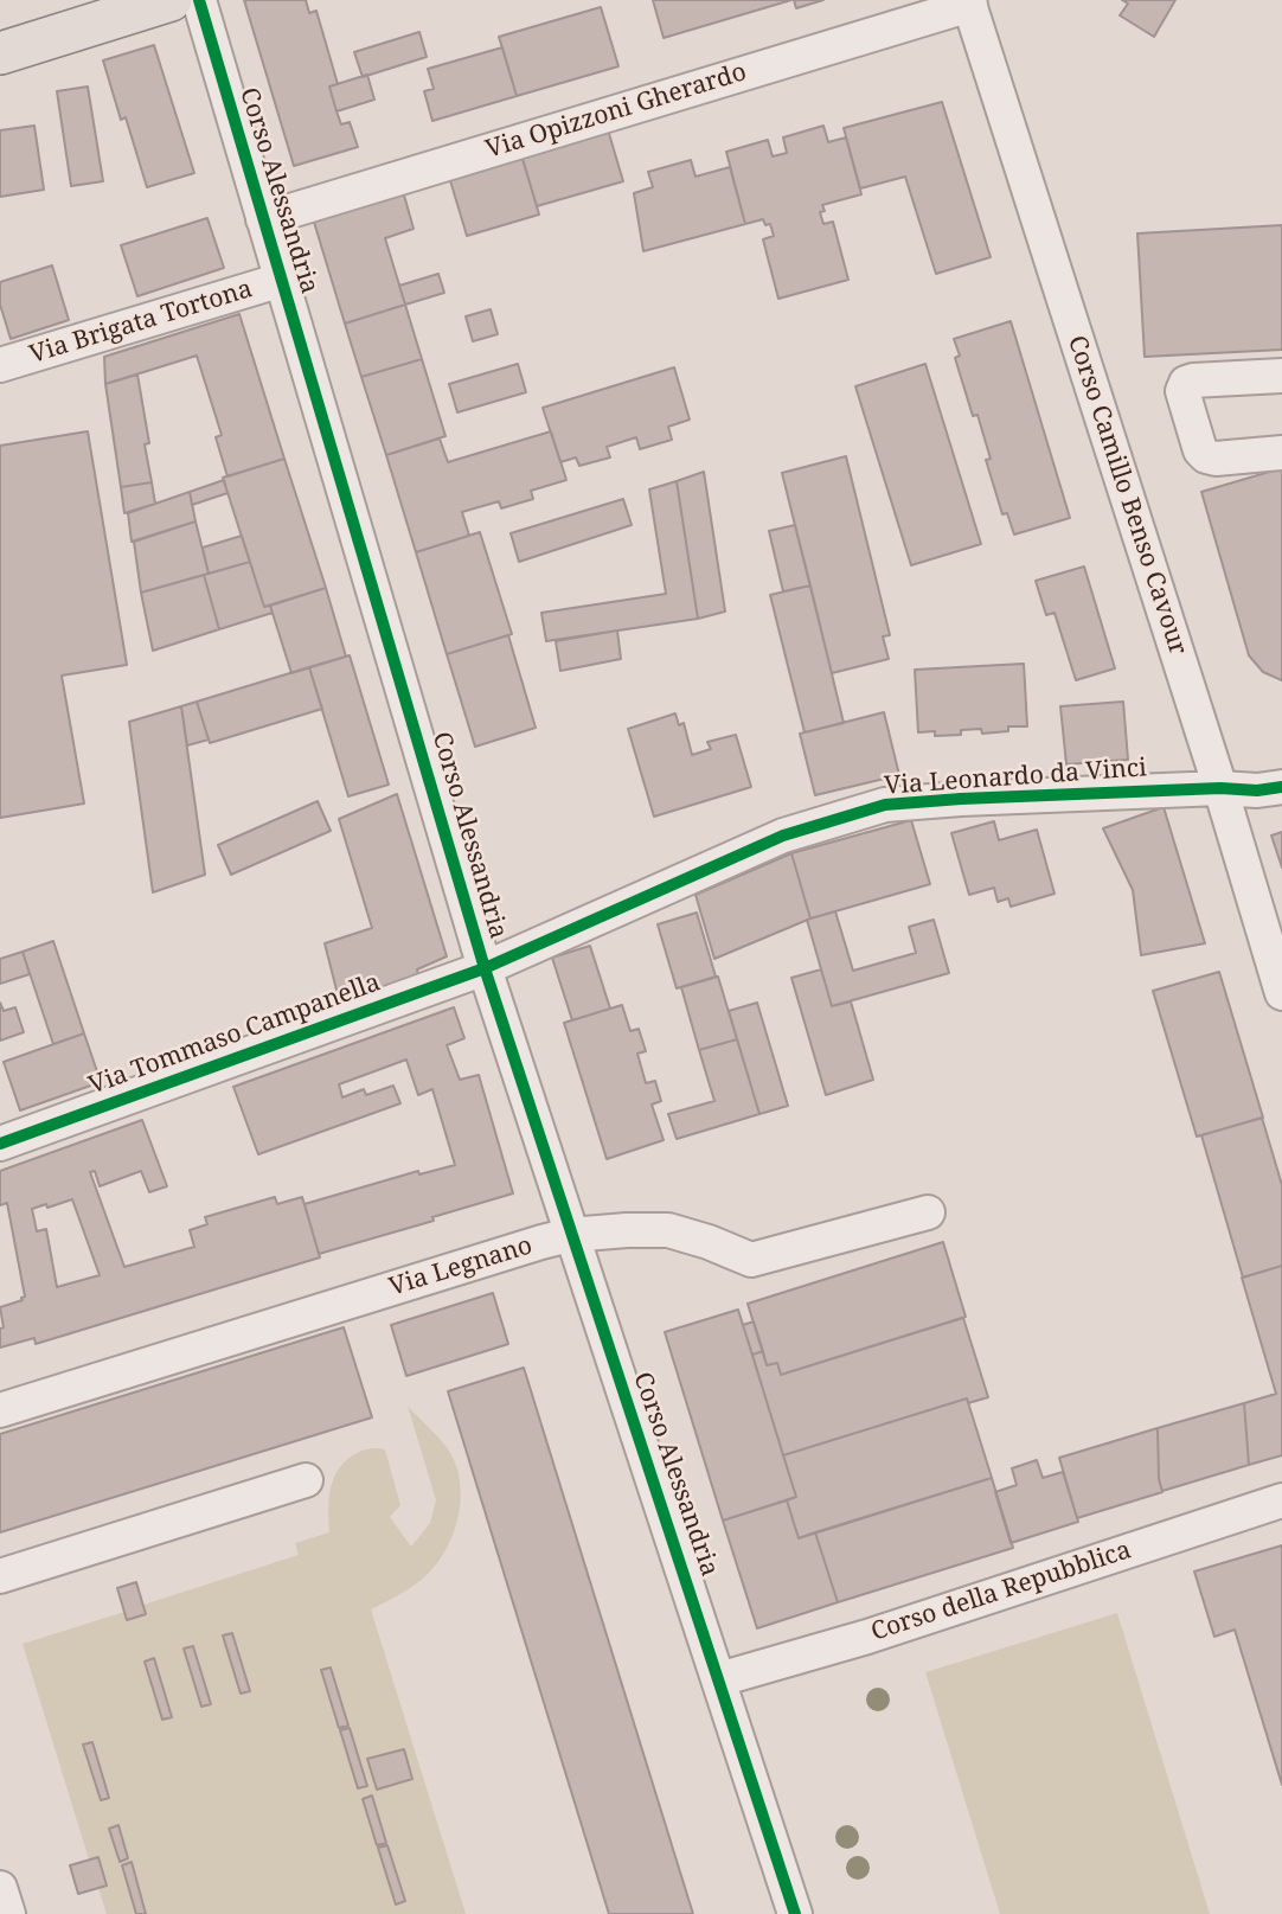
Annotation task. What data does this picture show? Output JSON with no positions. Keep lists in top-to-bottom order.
{
  "streets": {
    "street": [
      "Via Opizzoni Gherardo",
      "Corso Alessandria",
      "Via Brigata Tortona",
      "Corso Camillo Benso Cavour",
      "Via Leonardo da Vinci",
      "Via Tommaso Campanella",
      "Via Legnano",
      "Corso della Repubblica"
    ]
  },
  "crossings": [
    ["Via Opizzoni Gherardo", "Corso Alessandria"],
    ["Via Opizzoni Gherardo", "Corso Camillo Benso Cavour"],
    ["Corso Alessandria", "Via Brigata Tortona"],
    ["Corso Alessandria", "Via Leonardo da Vinci"],
    ["Corso Alessandria", "Via Tommaso Campanella"],
    ["Corso Alessandria", "Via Legnano"],
    ["Corso Alessandria", "Corso della Repubblica"],
    ["Corso Camillo Benso Cavour", "Via Leonardo da Vinci"],
    ["Via Leonardo da Vinci", "Via Tommaso Campanella"]
  ]
}
